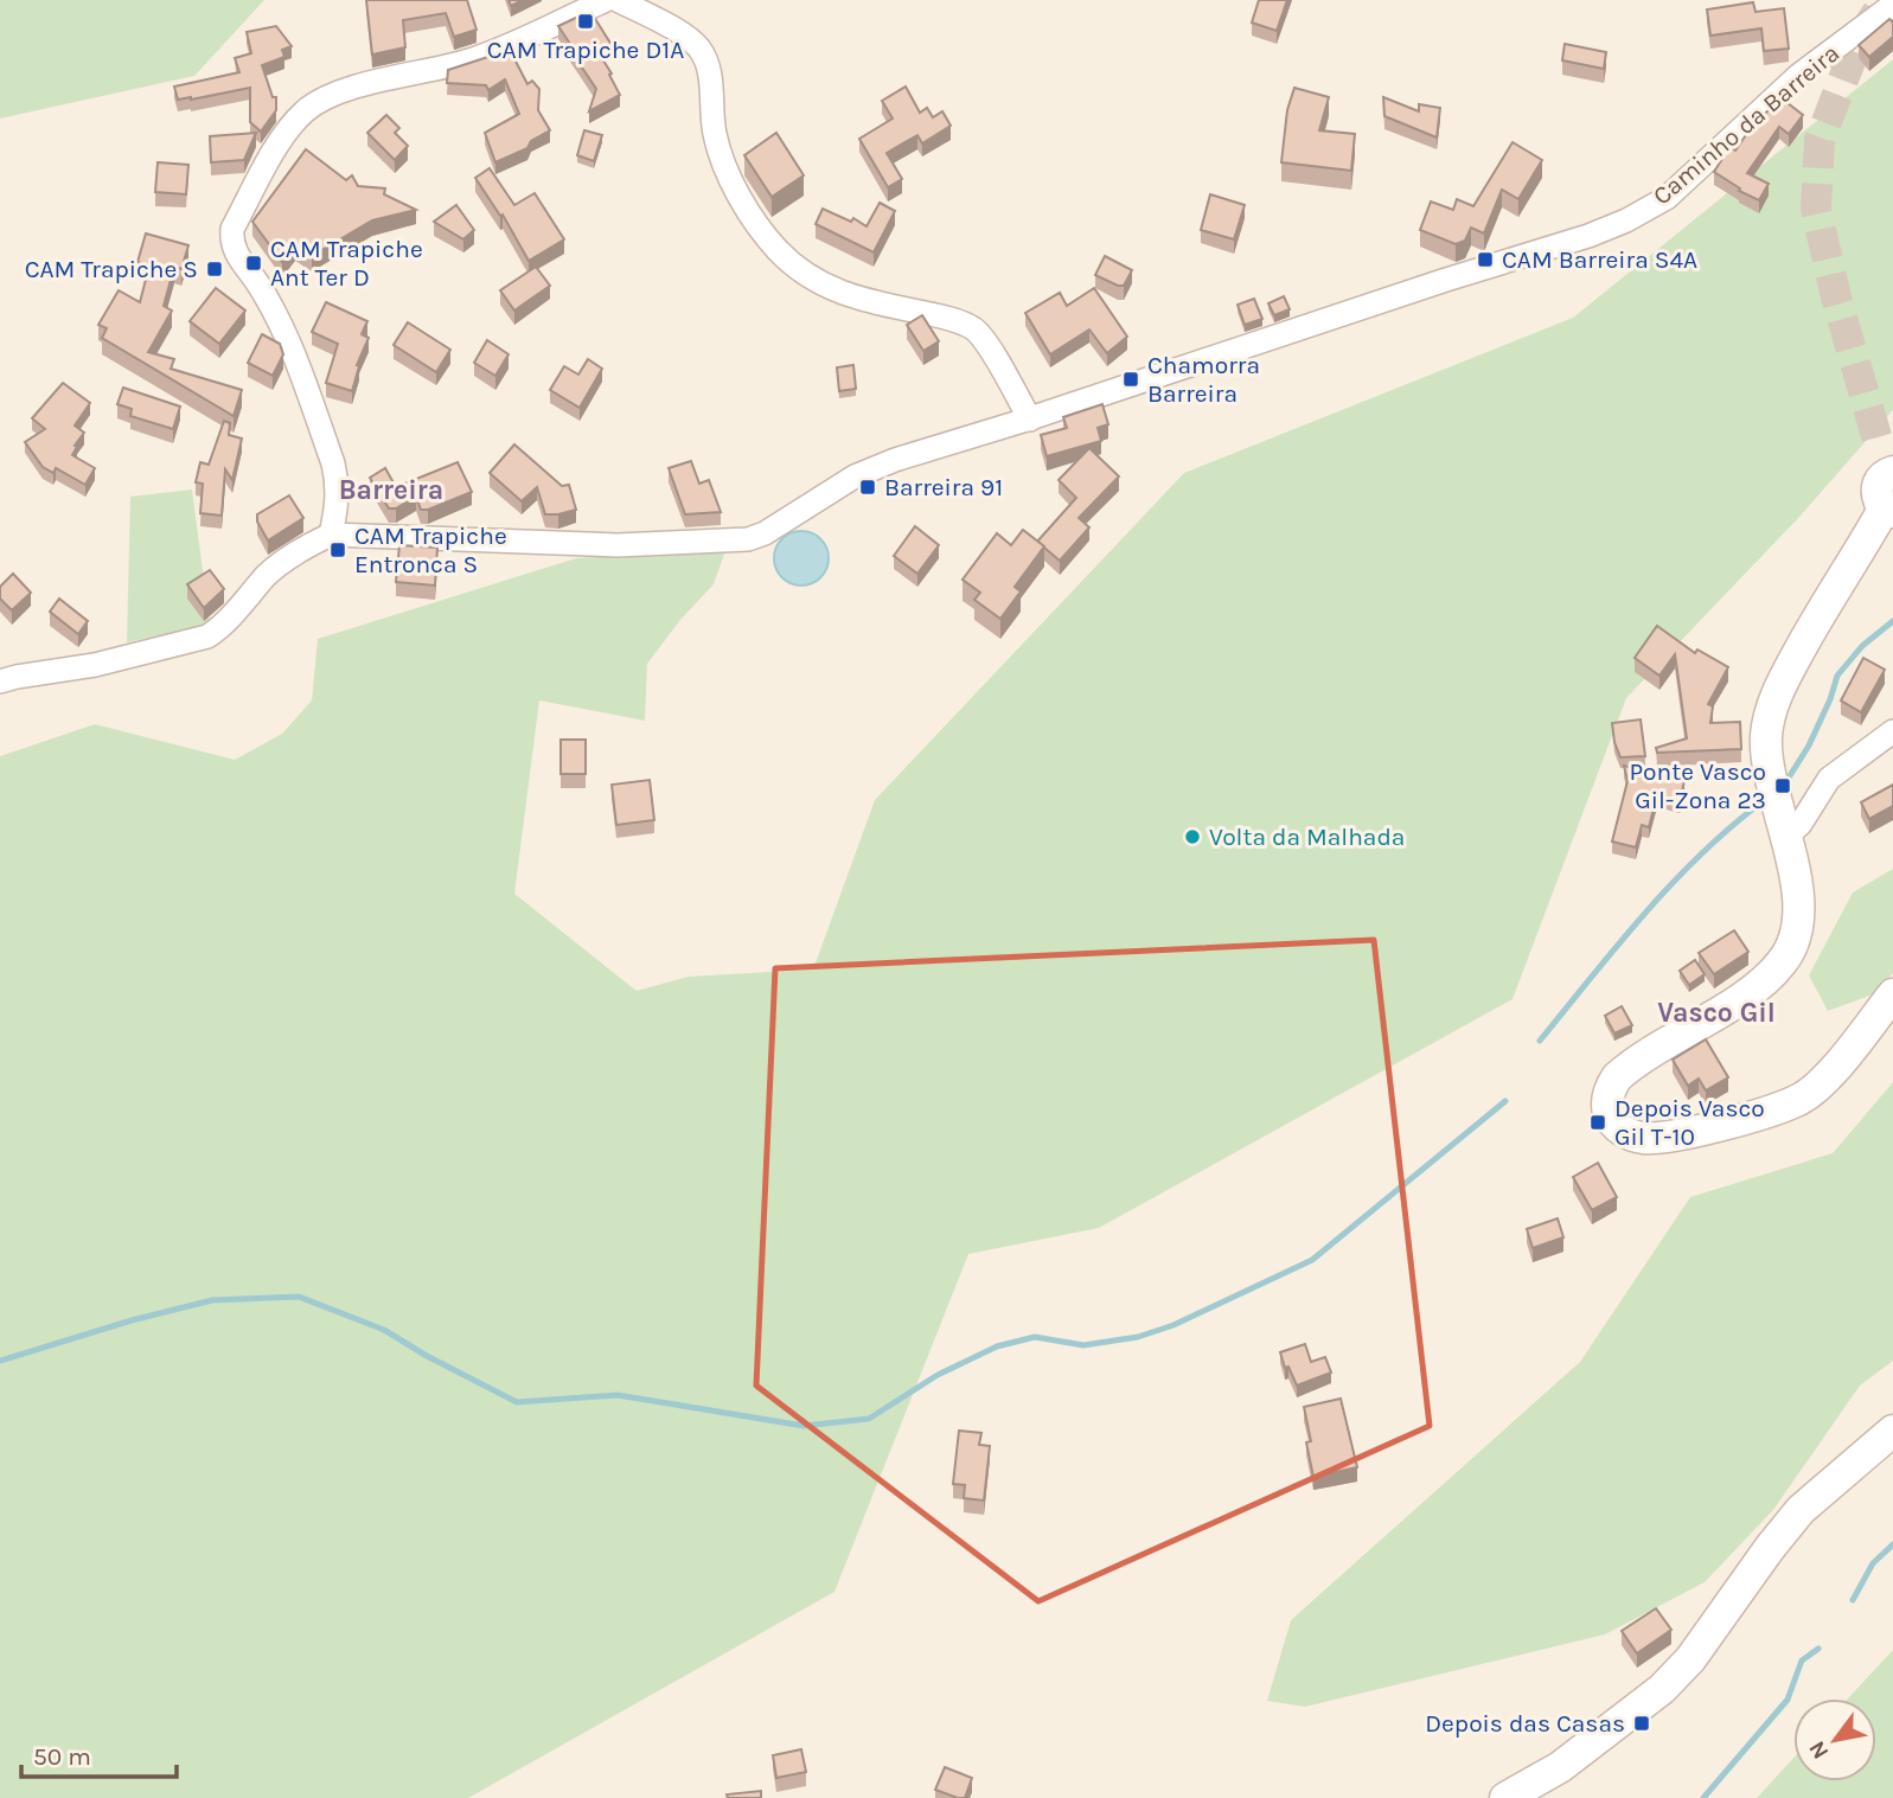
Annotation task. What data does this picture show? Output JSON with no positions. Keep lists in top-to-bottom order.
{
  "streets": {
    "street": ["Caminho da Barreira"]
  },
  "districts": ["Barreira", "Vasco Gil"],
  "places": {
    "transit": [
      "CAM Trapiche D1A",
      "CAM Barreira S4A",
      "CAM Trapiche Ant Ter D",
      "CAM Trapiche S",
      "Chamorra Barreira",
      "Barreira 91",
      "CAM Trapiche Entronca S",
      "Ponte Vasco Gil-Zona 23",
      "Depois Vasco Gil T-10",
      "Depois das Casas"
    ],
    "other": ["Volta da Malhada"]
  },
  "scale_bar": "50 m",
  "north": "bottom left"
}
